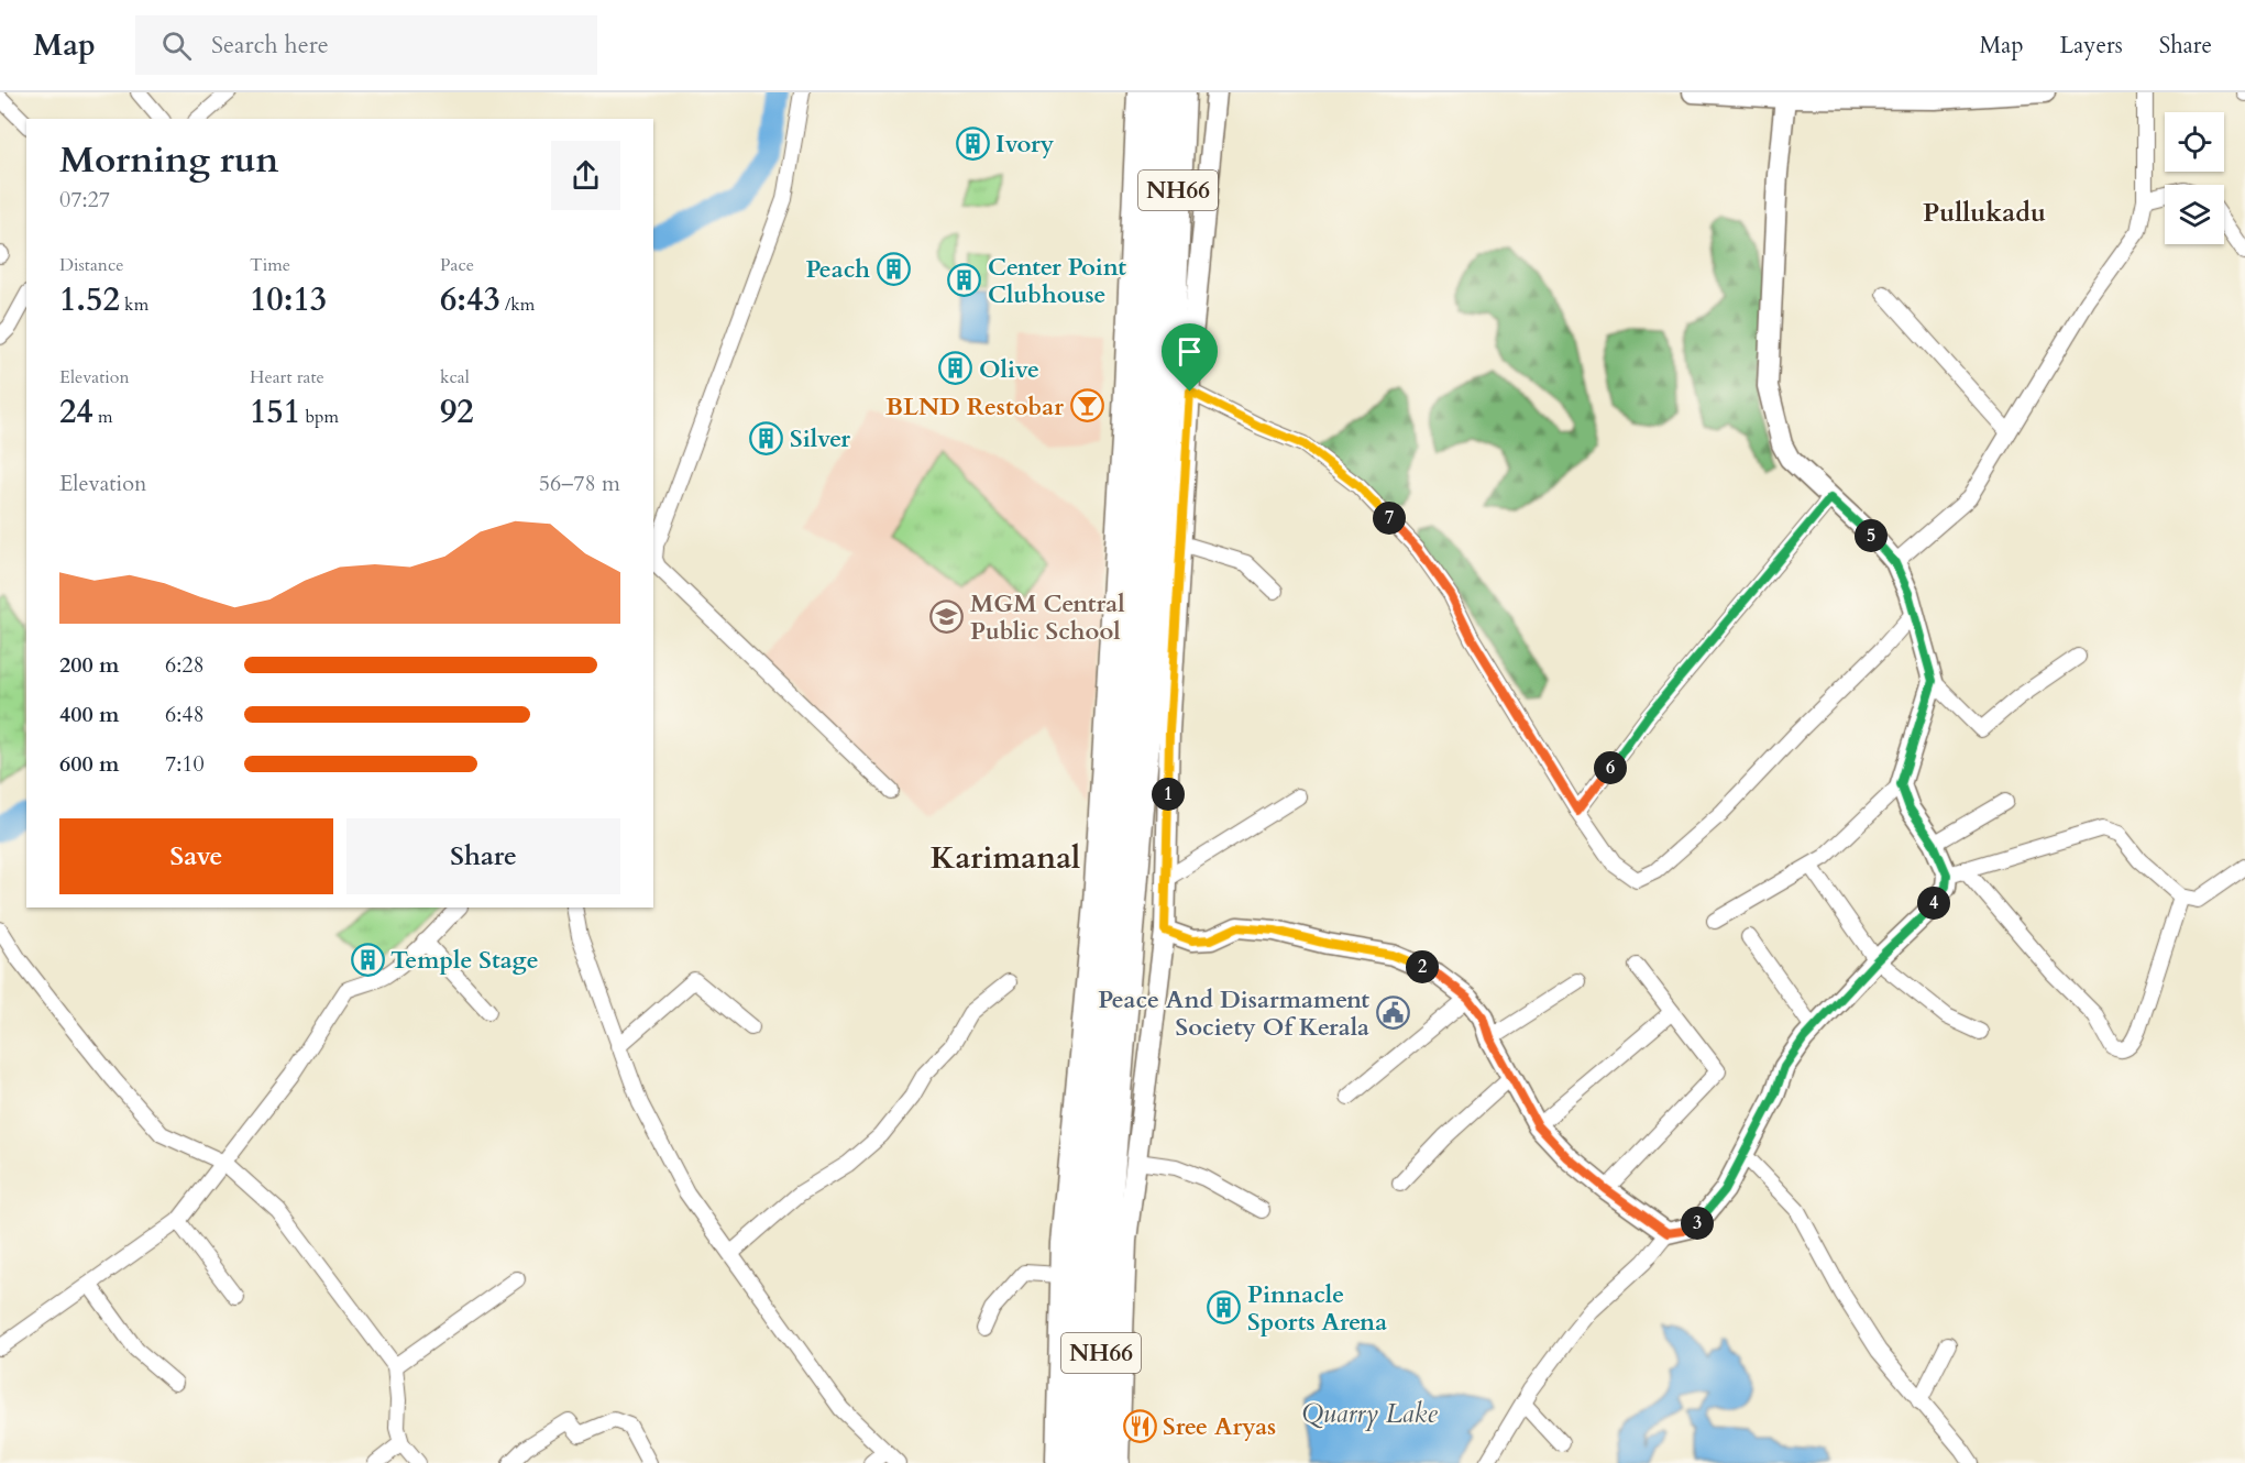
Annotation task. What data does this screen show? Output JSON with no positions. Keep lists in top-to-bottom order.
{
  "streets": {
    "highway": ["NH66"]
  },
  "districts": ["Pullukadu", "Karimanal"],
  "water": ["Quarry Lake"],
  "places": {
    "building": [
      "Ivory",
      "Peach",
      "Center Point Clubhouse",
      "Olive",
      "Silver",
      "Temple Stage",
      "Pinnacle Sports Arena"
    ],
    "bar": ["BLND Restobar"],
    "school or university": ["MGM Central Public School"],
    "public building": ["Peace And Disarmament Society Of Kerala"],
    "restaurant": ["Sree Aryas"]
  },
  "page": {
    "header": "Map",
    "search": "Search here",
    "nav": ["Map", "Layers", "Share"],
    "heading": ["Morning run", "07:27"],
    "stats": [
      ["Distance", "1.52 km"],
      ["Time", "10:13"],
      ["Pace", "6:43 /km"],
      ["Elevation", "24 m"],
      ["Heart rate", "151 bpm"],
      ["kcal", "92"]
    ],
    "chart": ["Elevation", "56–78 m"],
    "pins": [
      "7",
      "5",
      "6",
      "1",
      "4",
      "2",
      "3"
    ],
    "list": [
      {
        "name": "200 m",
        "note": "6:28"
      },
      {
        "name": "400 m",
        "note": "6:48"
      },
      {
        "name": "600 m",
        "note": "7:10"
      }
    ],
    "buttons": ["Save", "Share"]
  }
}
